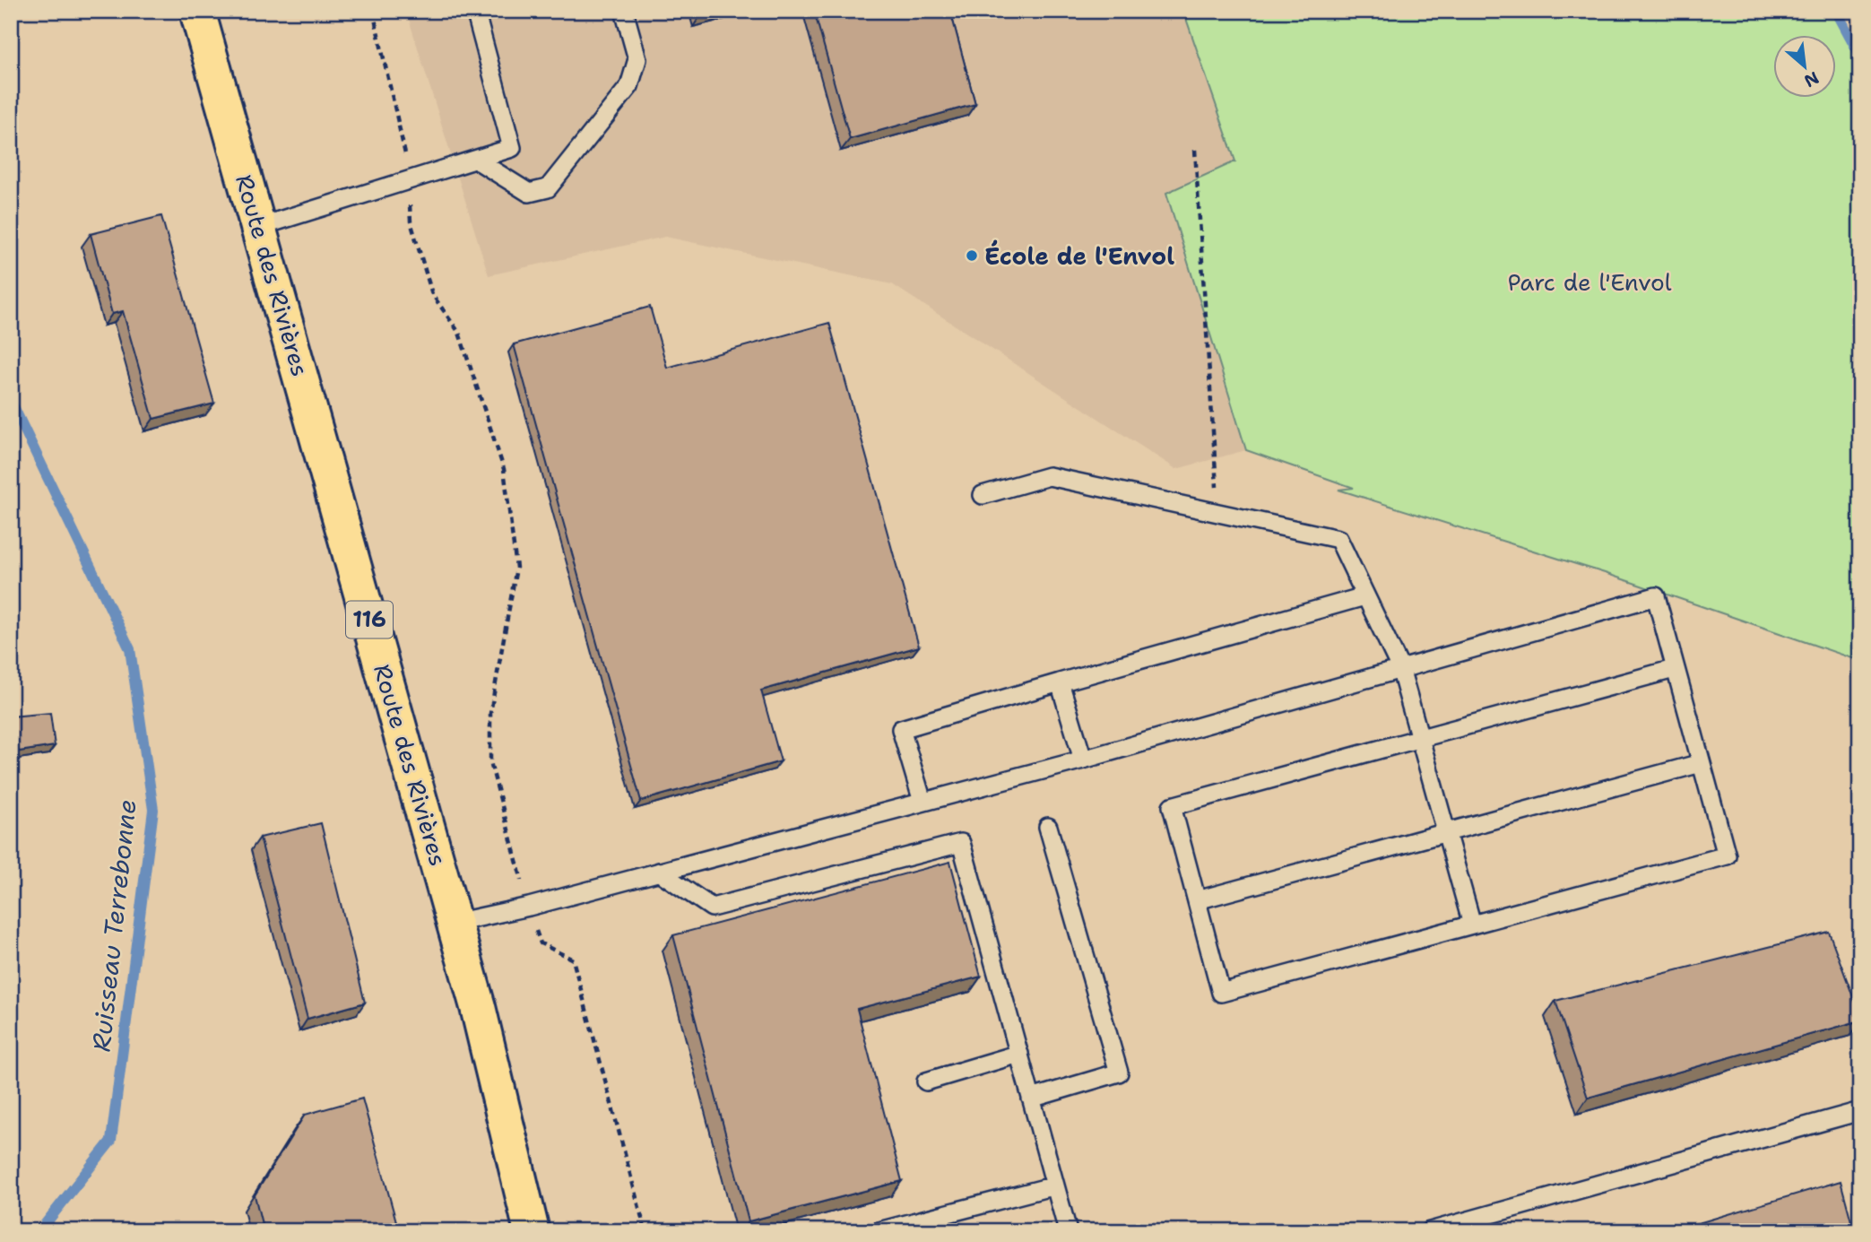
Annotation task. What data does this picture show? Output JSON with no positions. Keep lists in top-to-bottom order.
{
  "streets": {
    "main road": ["Route des Rivières", "116"]
  },
  "water": ["Ruisseau Terrebonne"],
  "parks": ["Parc de l'Envol"],
  "places": ["École de l'Envol"],
  "north": "bottom right"
}
